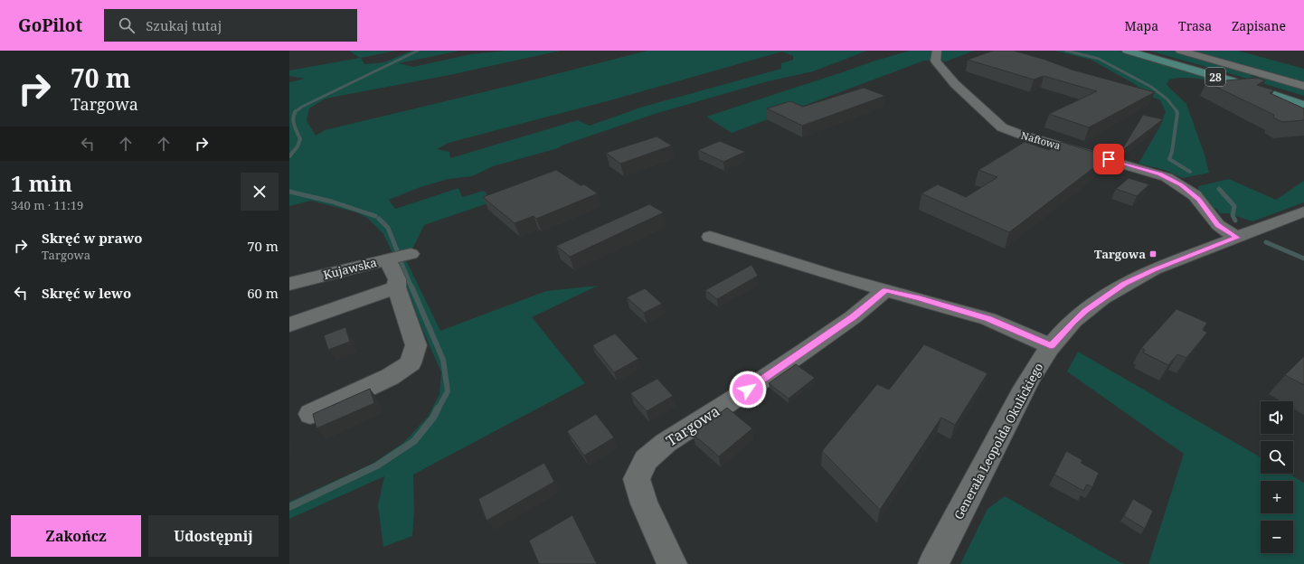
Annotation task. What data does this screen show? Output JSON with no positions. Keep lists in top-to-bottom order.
{
  "streets": {
    "main road": ["28"],
    "street": [
      "Naftowa",
      "Kujawska",
      "Targowa",
      "Generała Leopolda Okulickiego"
    ]
  },
  "crossings": [
    ["Naftowa", "Generała Leopolda Okulickiego"]
  ],
  "places": {
    "transit": ["Targowa"]
  },
  "page": {
    "header": "GoPilot",
    "search": "Szukaj tutaj",
    "nav": ["Mapa", "Trasa", "Zapisane"],
    "turn": ["70 m", "Targowa"],
    "heading": ["1 min", "340 m · 11:19"],
    "list": [
      {
        "name": "Skręć w prawo",
        "note": "Targowa",
        "value": "70 m"
      },
      {
        "name": "Skręć w lewo",
        "value": "60 m"
      }
    ],
    "map_buttons": ["+", "−"],
    "buttons": ["Zakończ", "Udostępnij"]
  }
}
